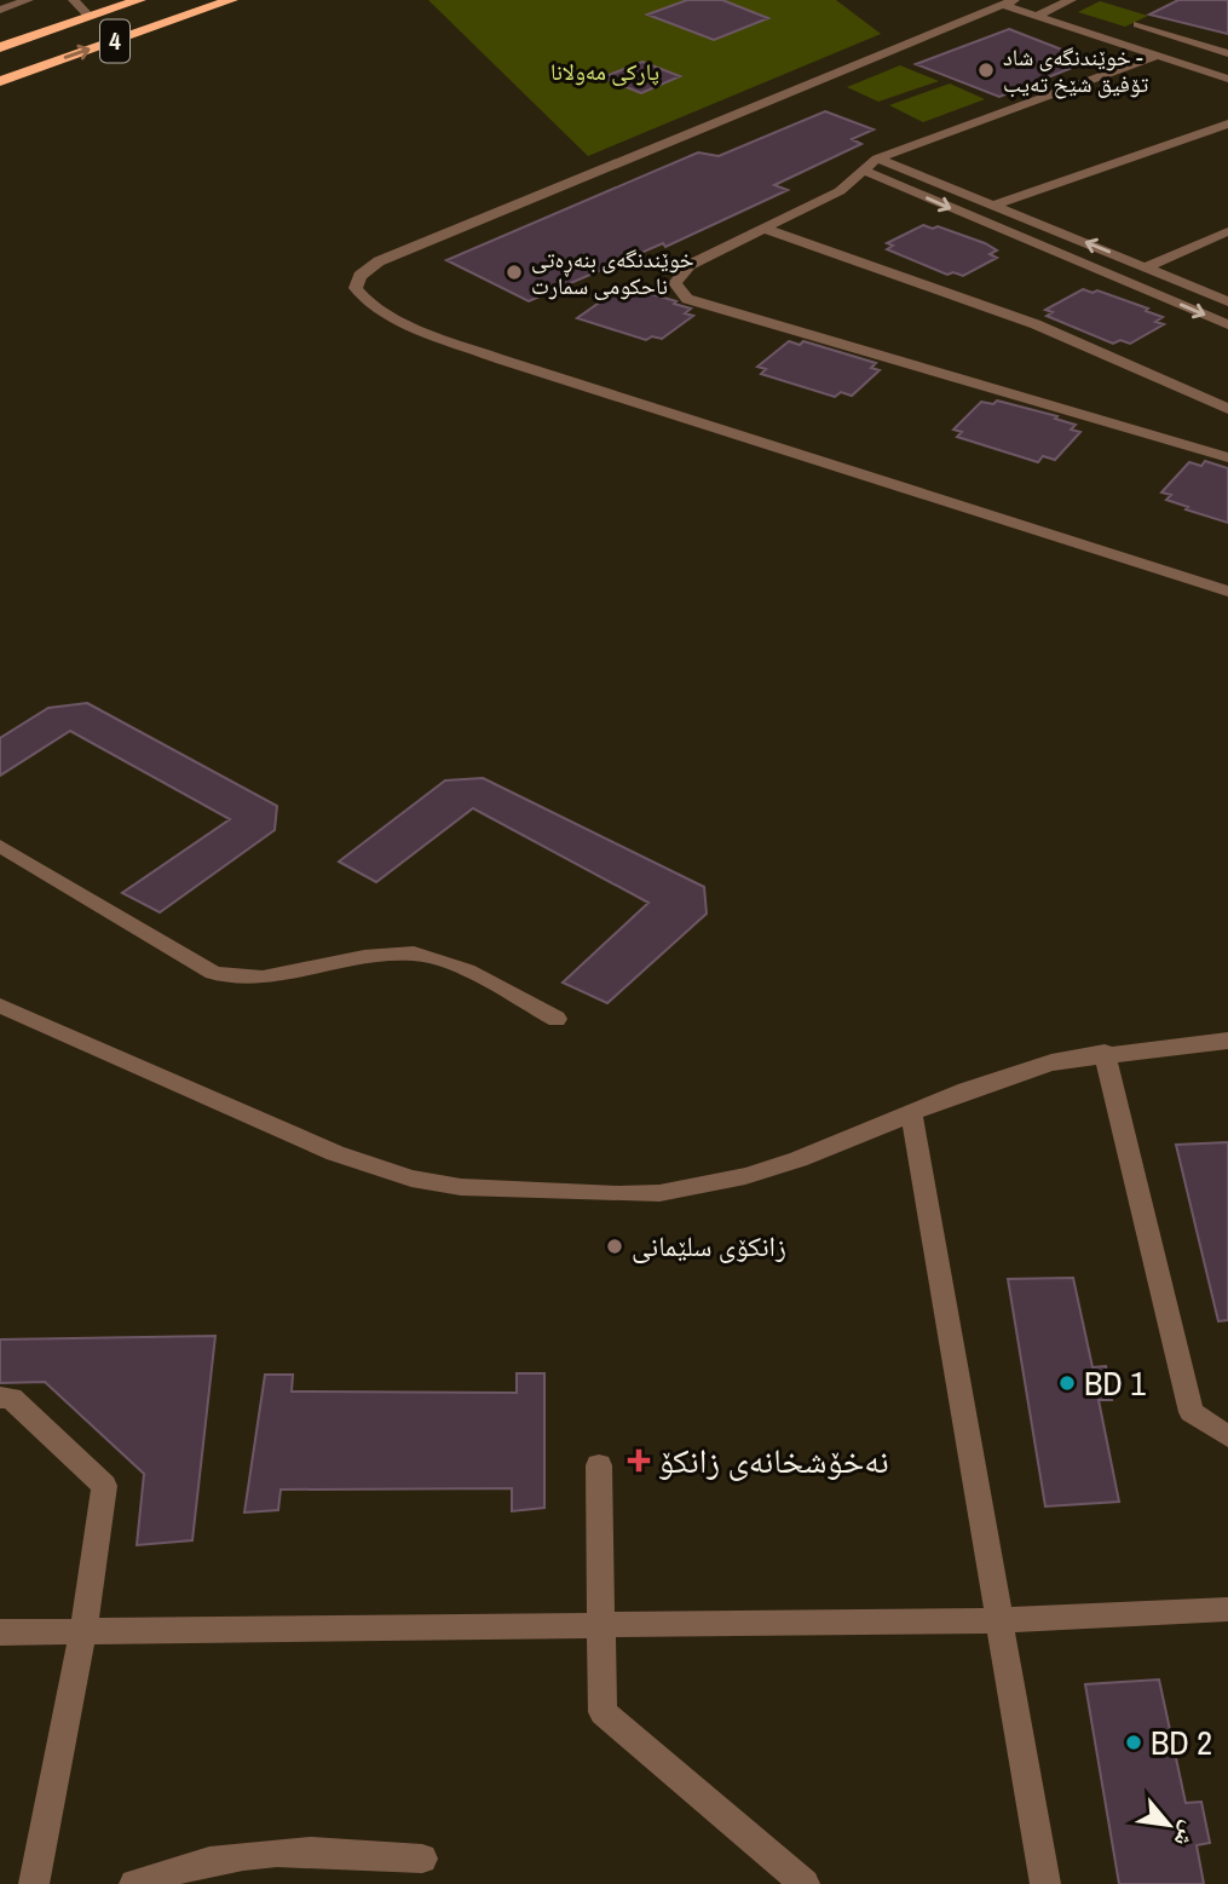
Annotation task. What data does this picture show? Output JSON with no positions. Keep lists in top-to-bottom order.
{
  "streets": {
    "highway": ["4"]
  },
  "parks": ["پارکی مەولانا"],
  "places": {
    "other": [
      "خوێندنگەی شاد - تۆفیق شێخ تەیب",
      "خوێندنگەی بنەڕەتی ناحکومی سمارت",
      "زانکۆی سلێمانی",
      "BD 1",
      "BD 2"
    ],
    "health": ["نەخۆشخانەی زانکۆ"]
  },
  "north": "bottom right"
}
